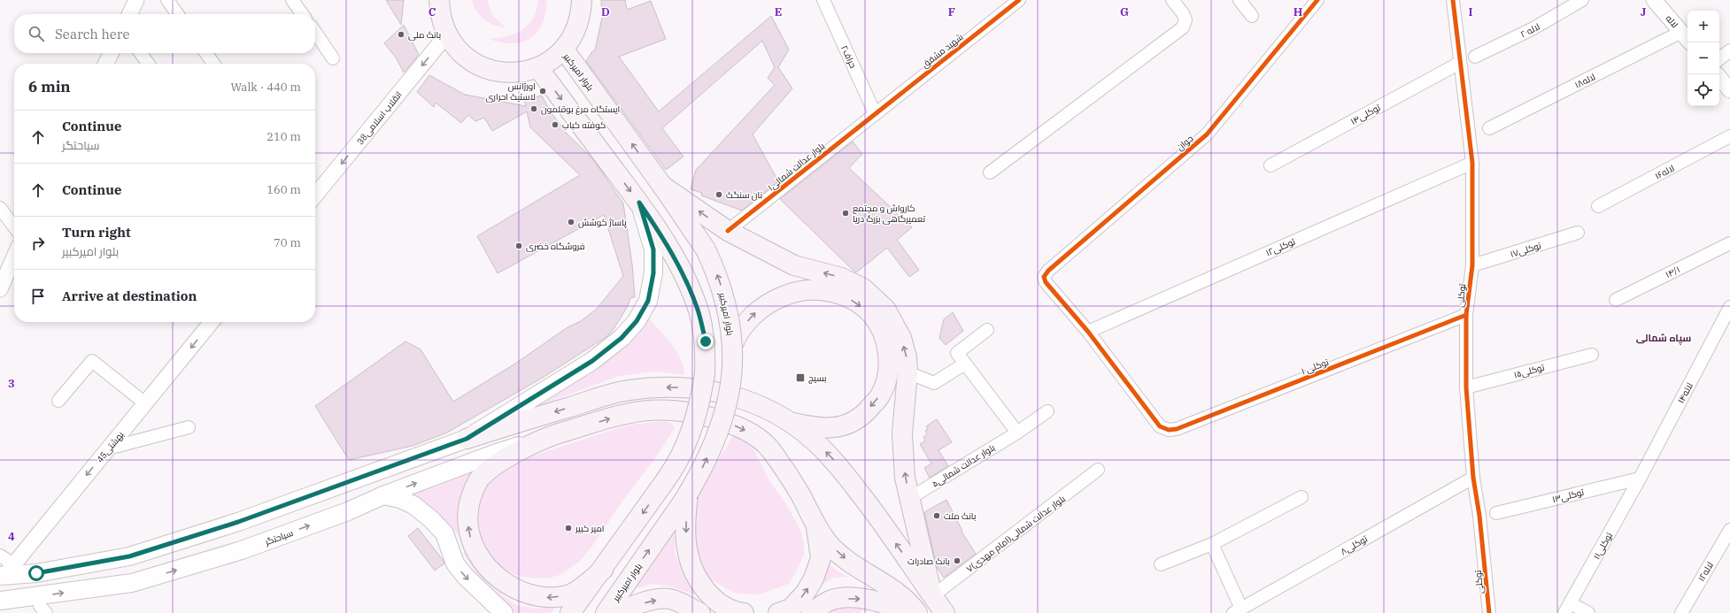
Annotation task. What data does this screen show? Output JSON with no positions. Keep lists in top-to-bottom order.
{
  "streets": {
    "main road": ["بلوار امیرکبیر", "سیاحتگر"],
    "street": [
      "لاله",
      "لاله۲۰",
      "شهید مشفق",
      "حراف۲",
      "لاله۱۸",
      "توکلی۱۴",
      "38انقلاب اسلامی",
      "جوان",
      "بلوار عدالت شمالی۱",
      "لاله۱۶",
      "توکلی۱۲",
      "توکلی۱۷",
      "۱۴/۱",
      "توکلی",
      "۱۰توکلی",
      "توکلی۱۵",
      "لاله۱۴",
      "بهشتی45",
      "بلوار عدالت شمالی۵",
      "توکلی۱۳",
      "۷بلوار عدالت شمالی(امام مهدی)",
      "توکلی۸",
      "توکلی۱۱",
      "لاله۱۲"
    ]
  },
  "crossings": [
    ["لاله", "لاله۱۸"],
    ["شهید مشفق", "حراف۲"],
    ["شهید مشفق", "بلوار عدالت شمالی۱"],
    ["حراف۲", "بلوار عدالت شمالی۱"],
    ["توکلی۱۴", "توکلی"],
    ["جوان", "توکلی۱۲"],
    ["جوان", "۱۰توکلی"],
    ["توکلی۱۲", "توکلی"],
    ["توکلی۱۲", "۱۰توکلی"],
    ["توکلی۱۷", "توکلی"],
    ["توکلی", "۱۰توکلی"],
    ["توکلی", "توکلی۱۵"],
    ["توکلی", "توکلی۸"],
    ["لاله۱۴", "توکلی۱۳"],
    ["لاله۱۴", "توکلی۱۱"],
    ["توکلی۱۳", "توکلی۱۱"]
  ],
  "one_way": ["بلوار امیرکبیر", "38انقلاب اسلامی", "بهشتی45"],
  "districts": ["سپاه شمالی"],
  "places": {
    "other": [
      "بانک ملی",
      "اورژانس لاستیک احرارى",
      "ایستگاه مرغ بوقلمون",
      "کوفته کباب",
      "نان سنگک",
      "کارواش و مجتمع تعمیرگاهی بزرگ دریا",
      "پاساژ کوشش",
      "فروشگاه خضری",
      "بانک ملت",
      "امیر کبیر",
      "بانک صادرات"
    ],
    "transit": ["بسیج"]
  },
  "page": {
    "map_buttons": ["+", "−"],
    "search": "Search here",
    "heading": ["6 min", "Walk · 440 m"],
    "list": [
      ["Continue", "سیاحتگر", "210 m"],
      ["Continue", "160 m"],
      ["Turn right", "بلوار امیرکبیر", "70 m"],
      "Arrive at destination"
    ]
  },
  "grid": {
    "columns": [
      "C",
      "D",
      "E",
      "F",
      "G",
      "H",
      "I",
      "J"
    ],
    "rows": ["3", "4"]
  }
}
